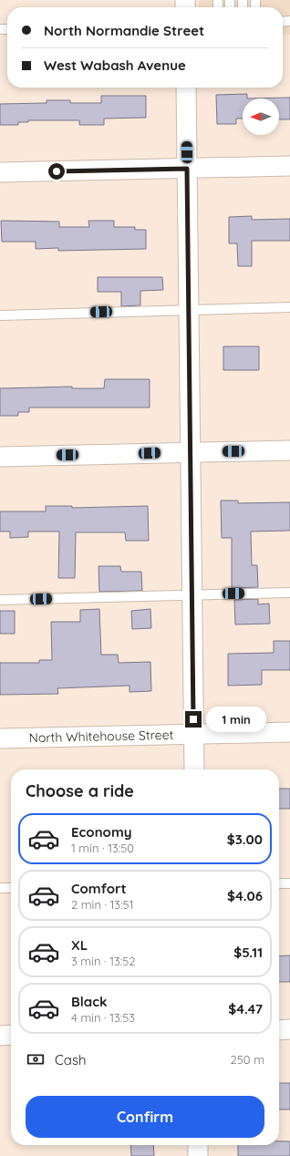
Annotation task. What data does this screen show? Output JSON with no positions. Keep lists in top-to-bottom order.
{
  "streets": {
    "street": ["North Whitehouse Street"]
  },
  "north": "left",
  "page": {
    "banner": ["North Normandie Street", "West Wabash Avenue"],
    "bubble": "1 min",
    "heading": "Choose a ride",
    "list": [
      {
        "name": "Economy",
        "note": "1 min · 13:50",
        "value": "$3.00"
      },
      {
        "name": "Comfort",
        "note": "2 min · 13:51",
        "value": "$4.06"
      },
      {
        "name": "XL",
        "note": "3 min · 13:52",
        "value": "$5.11"
      },
      {
        "name": "Black",
        "note": "4 min · 13:53",
        "value": "$4.47"
      }
    ],
    "pay": ["Cash", "250 m"],
    "buttons": "Confirm"
  }
}
